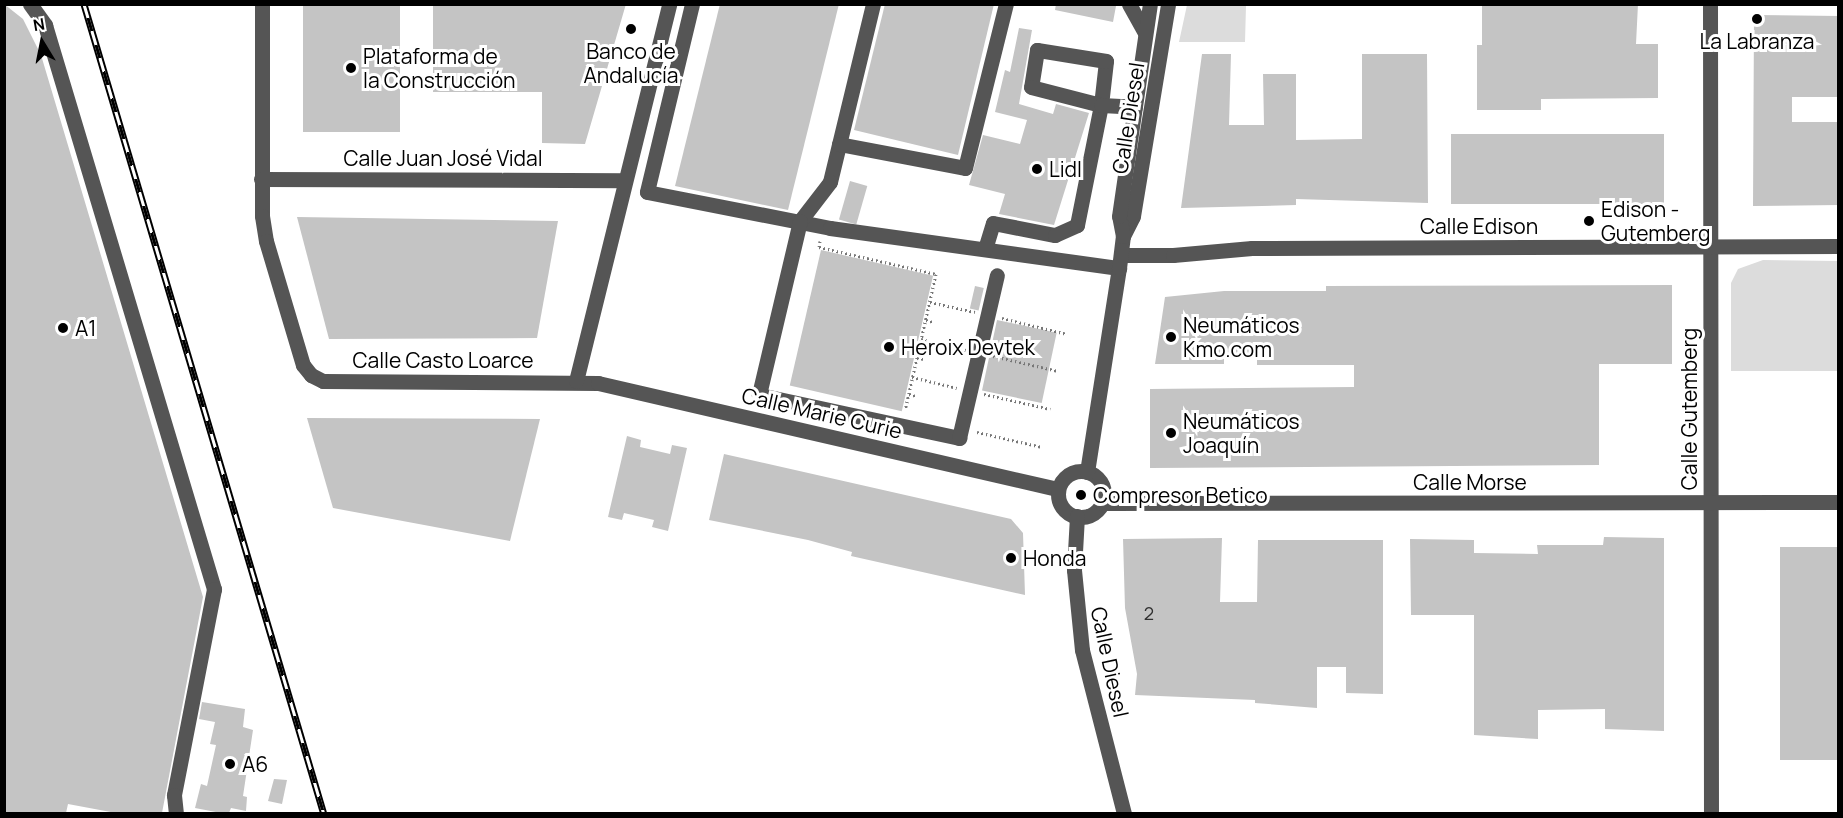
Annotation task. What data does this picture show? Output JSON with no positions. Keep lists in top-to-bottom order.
{
  "streets": {
    "street": [
      "Calle Diesel",
      "Calle Juan José Vidal",
      "Calle Edison",
      "Calle Casto Loarce",
      "Calle Gutemberg",
      "Calle Marie Curie",
      "Calle Morse"
    ]
  },
  "crossings": [
    ["Calle Diesel", "Calle Edison"],
    ["Calle Diesel", "Calle Marie Curie"],
    ["Calle Diesel", "Calle Morse"],
    ["Calle Juan José Vidal", "Calle Casto Loarce"],
    ["Calle Edison", "Calle Gutemberg"],
    ["Calle Casto Loarce", "Calle Marie Curie"],
    ["Calle Gutemberg", "Calle Morse"],
    ["Calle Marie Curie", "Calle Morse"]
  ],
  "places": [
    "La Labranza",
    "Banco de Andalucía",
    "Plataforma de la Construcción",
    "Lidl",
    "Edison - Gutemberg",
    "A1",
    "Neumáticos Kmo.com",
    "Heroix Devtek",
    "Neumáticos Joaquín",
    "Compresor Betico",
    "Honda",
    "A6"
  ],
  "house_numbers": ["2"],
  "north": "top"
}
